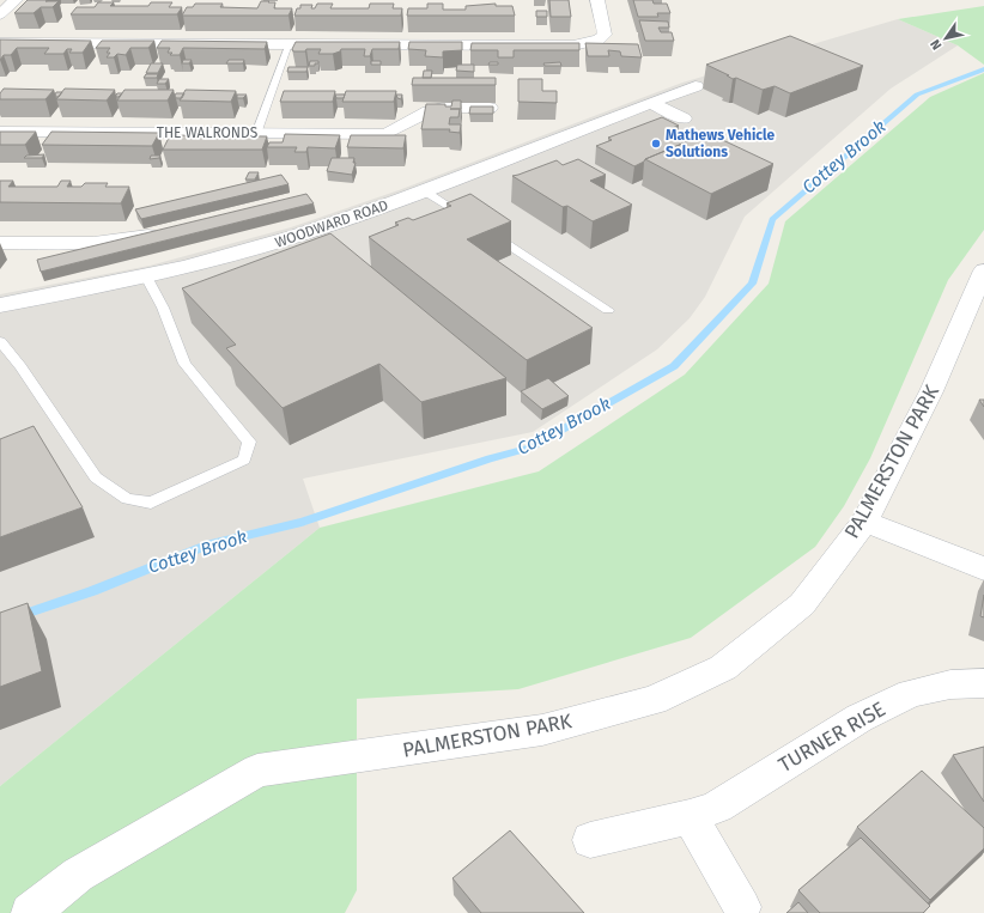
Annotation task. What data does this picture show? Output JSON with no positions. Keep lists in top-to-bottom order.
{
  "streets": {
    "street": [
      "THE WALRONDS",
      "WOODWARD ROAD",
      "PALMERSTON PARK",
      "TURNER RISE"
    ]
  },
  "water": ["Cottey Brook"],
  "places": ["Mathews Vehicle Solutions"],
  "north": "bottom left"
}
